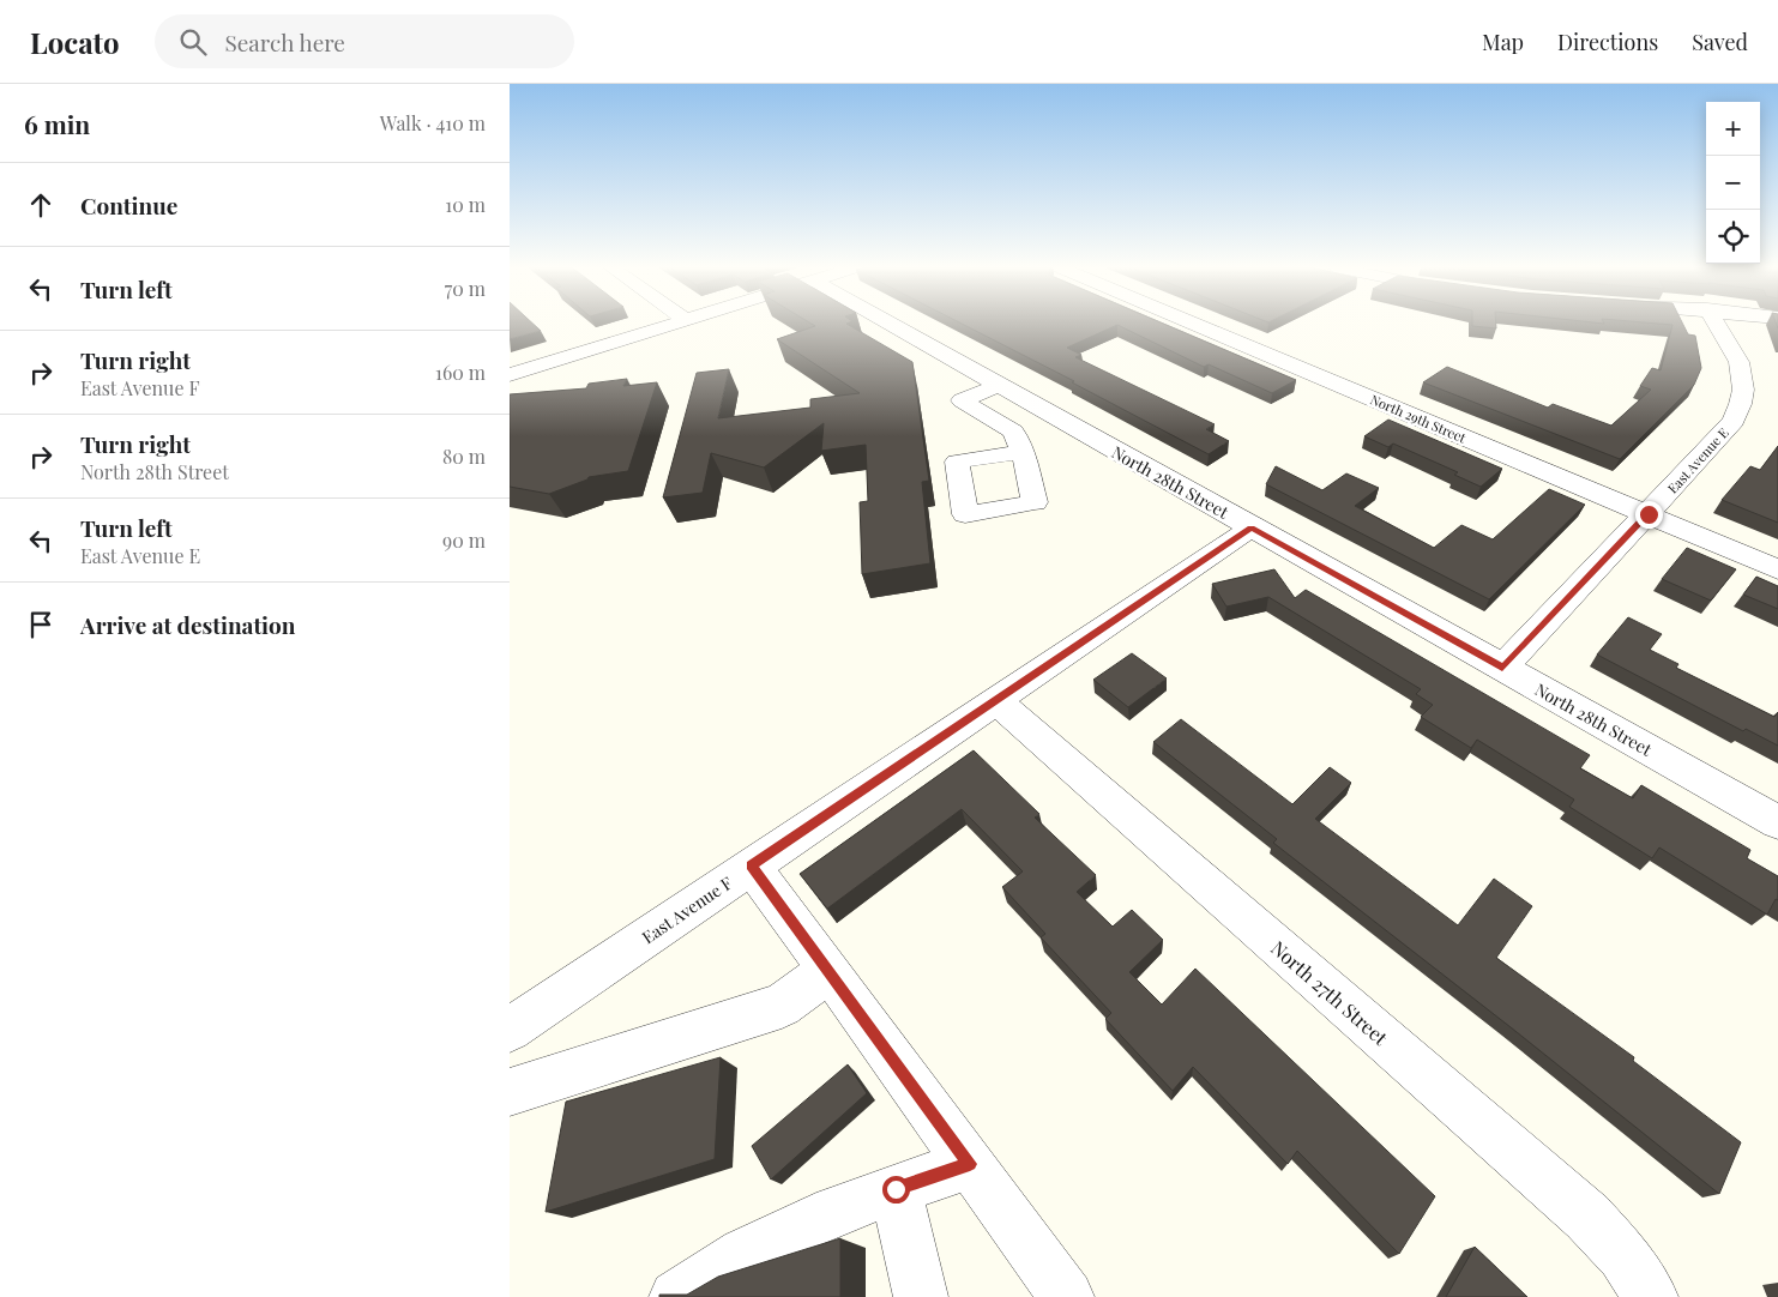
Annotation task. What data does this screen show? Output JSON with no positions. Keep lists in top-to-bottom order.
{
  "streets": {
    "street": [
      "North 29th Street",
      "East Avenue E",
      "North 28th Street",
      "East Avenue F",
      "North 27th Street"
    ]
  },
  "crossings": [
    ["North 29th Street", "East Avenue E"],
    ["East Avenue E", "North 28th Street"],
    ["North 28th Street", "East Avenue F"],
    ["East Avenue F", "North 27th Street"]
  ],
  "page": {
    "header": "Locato",
    "search": "Search here",
    "nav": ["Map", "Directions", "Saved"],
    "heading": ["6 min", "Walk · 410 m"],
    "map_buttons": ["+", "−"],
    "list": [
      ["Continue", "10 m"],
      ["Turn left", "70 m"],
      ["Turn right", "East Avenue F", "160 m"],
      ["Turn right", "North 28th Street", "80 m"],
      ["Turn left", "East Avenue E", "90 m"],
      "Arrive at destination"
    ]
  }
}
